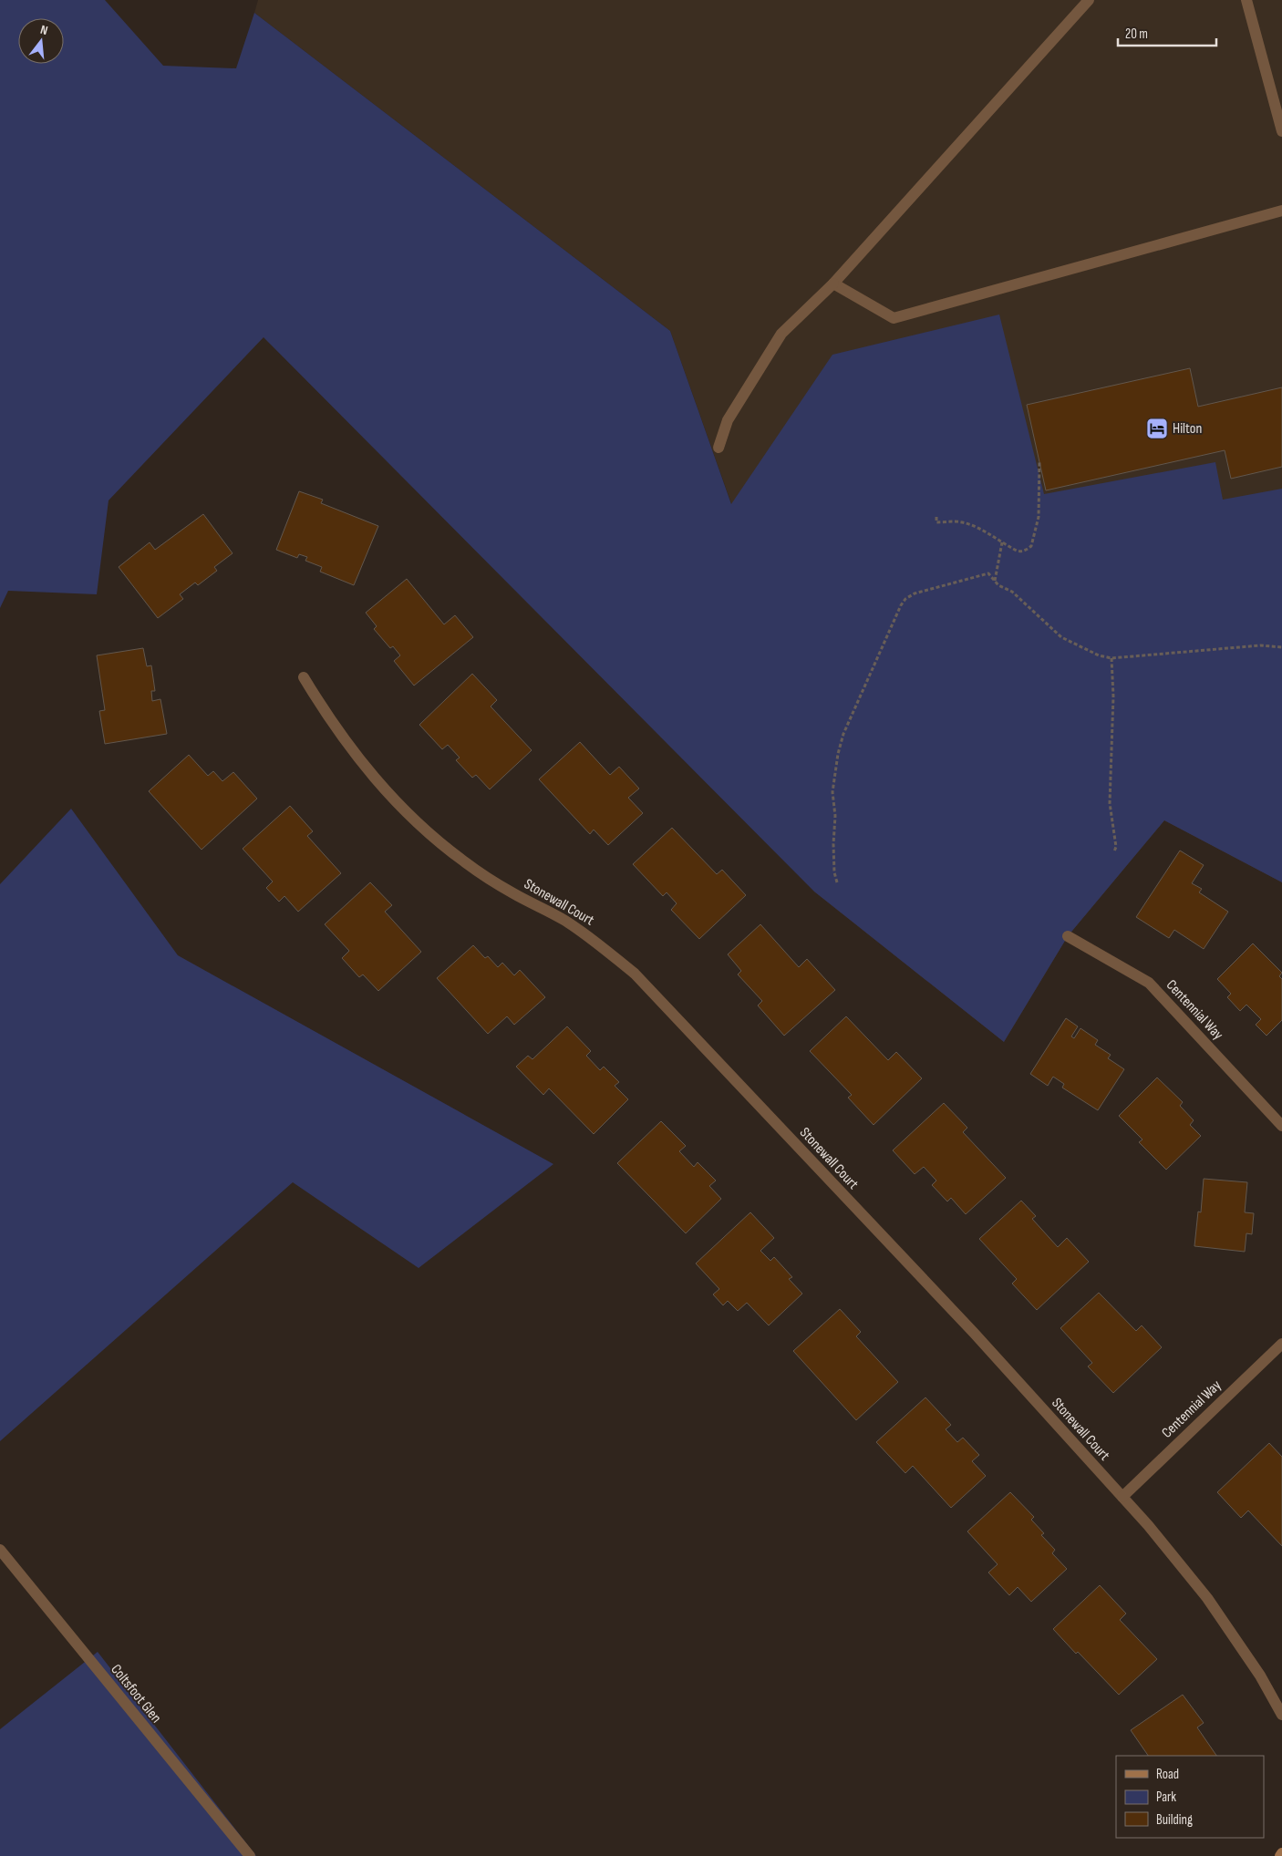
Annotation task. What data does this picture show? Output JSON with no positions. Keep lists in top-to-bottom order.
{
  "streets": {
    "street": ["Stonewall Court", "Centennial Way", "Coltsfoot Glen"]
  },
  "crossings": [
    ["Stonewall Court", "Centennial Way"]
  ],
  "places": {
    "hotel": ["Hilton"]
  },
  "legend": ["Road", "Park", "Building"],
  "scale_bar": "20 m",
  "north": "top"
}
